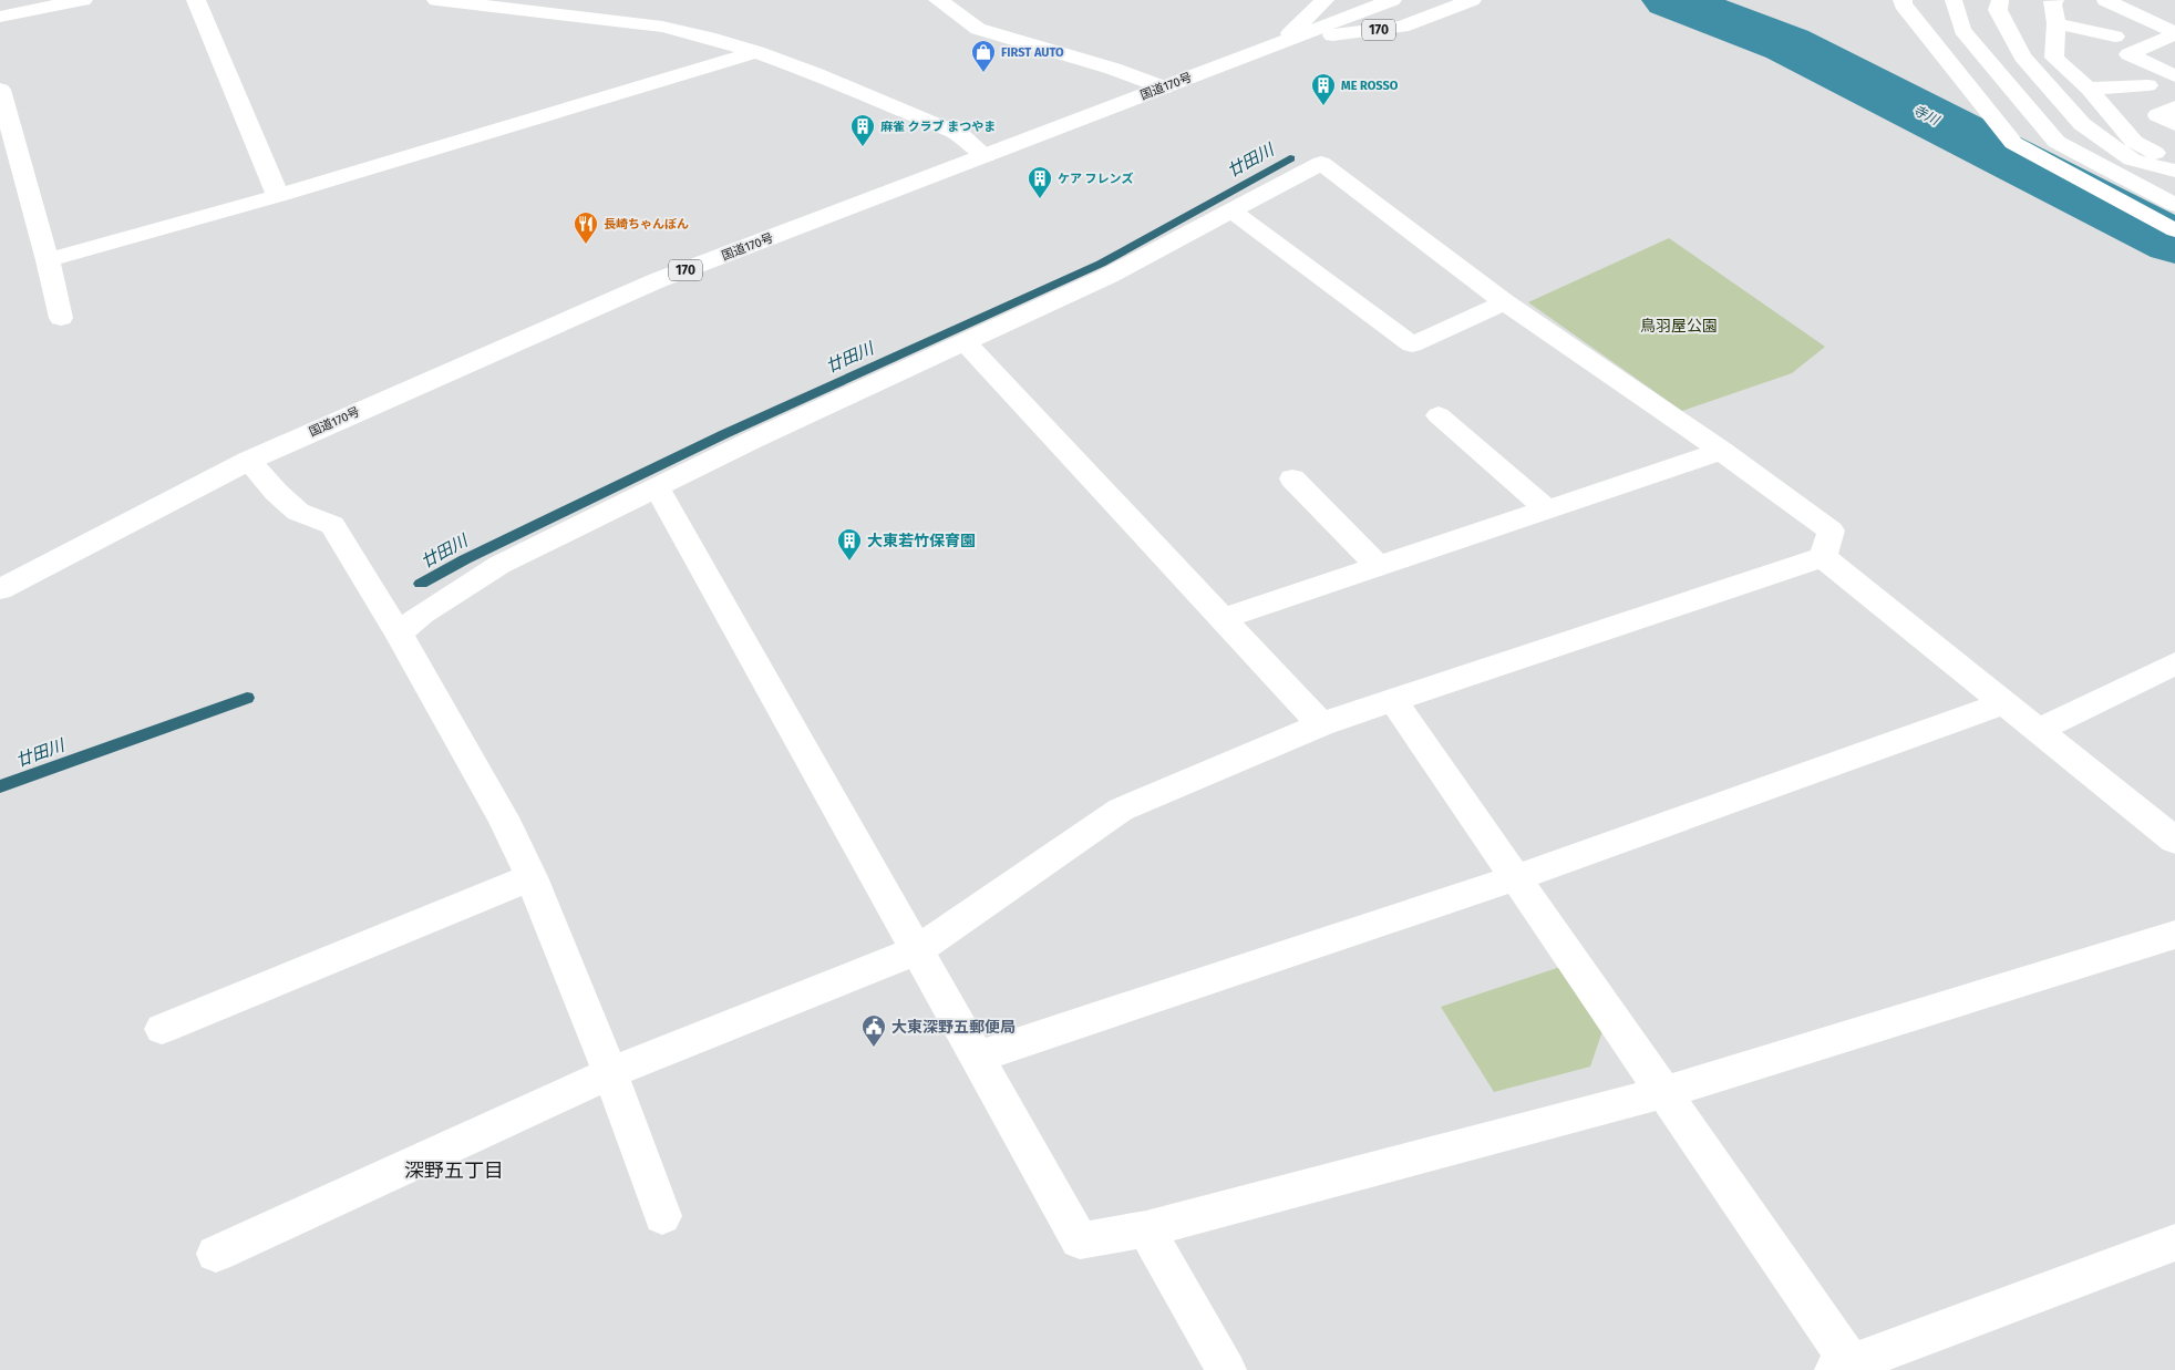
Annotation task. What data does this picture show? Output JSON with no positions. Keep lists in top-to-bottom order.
{
  "streets": {
    "main road": ["170", "国道170号"]
  },
  "crossings": [
    ["170", "国道170号"]
  ],
  "districts": ["深野五丁目"],
  "water": ["寺川", "廿田川"],
  "parks": ["鳥羽屋公園"],
  "places": {
    "shop": ["FIRST AUTO"],
    "building": [
      "ME ROSSO",
      "麻雀 クラブ まつやま",
      "ケア フレンズ",
      "大東若竹保育園"
    ],
    "restaurant": ["長崎ちゃんぽん"],
    "public building": ["大東深野五郵便局"]
  }
}
